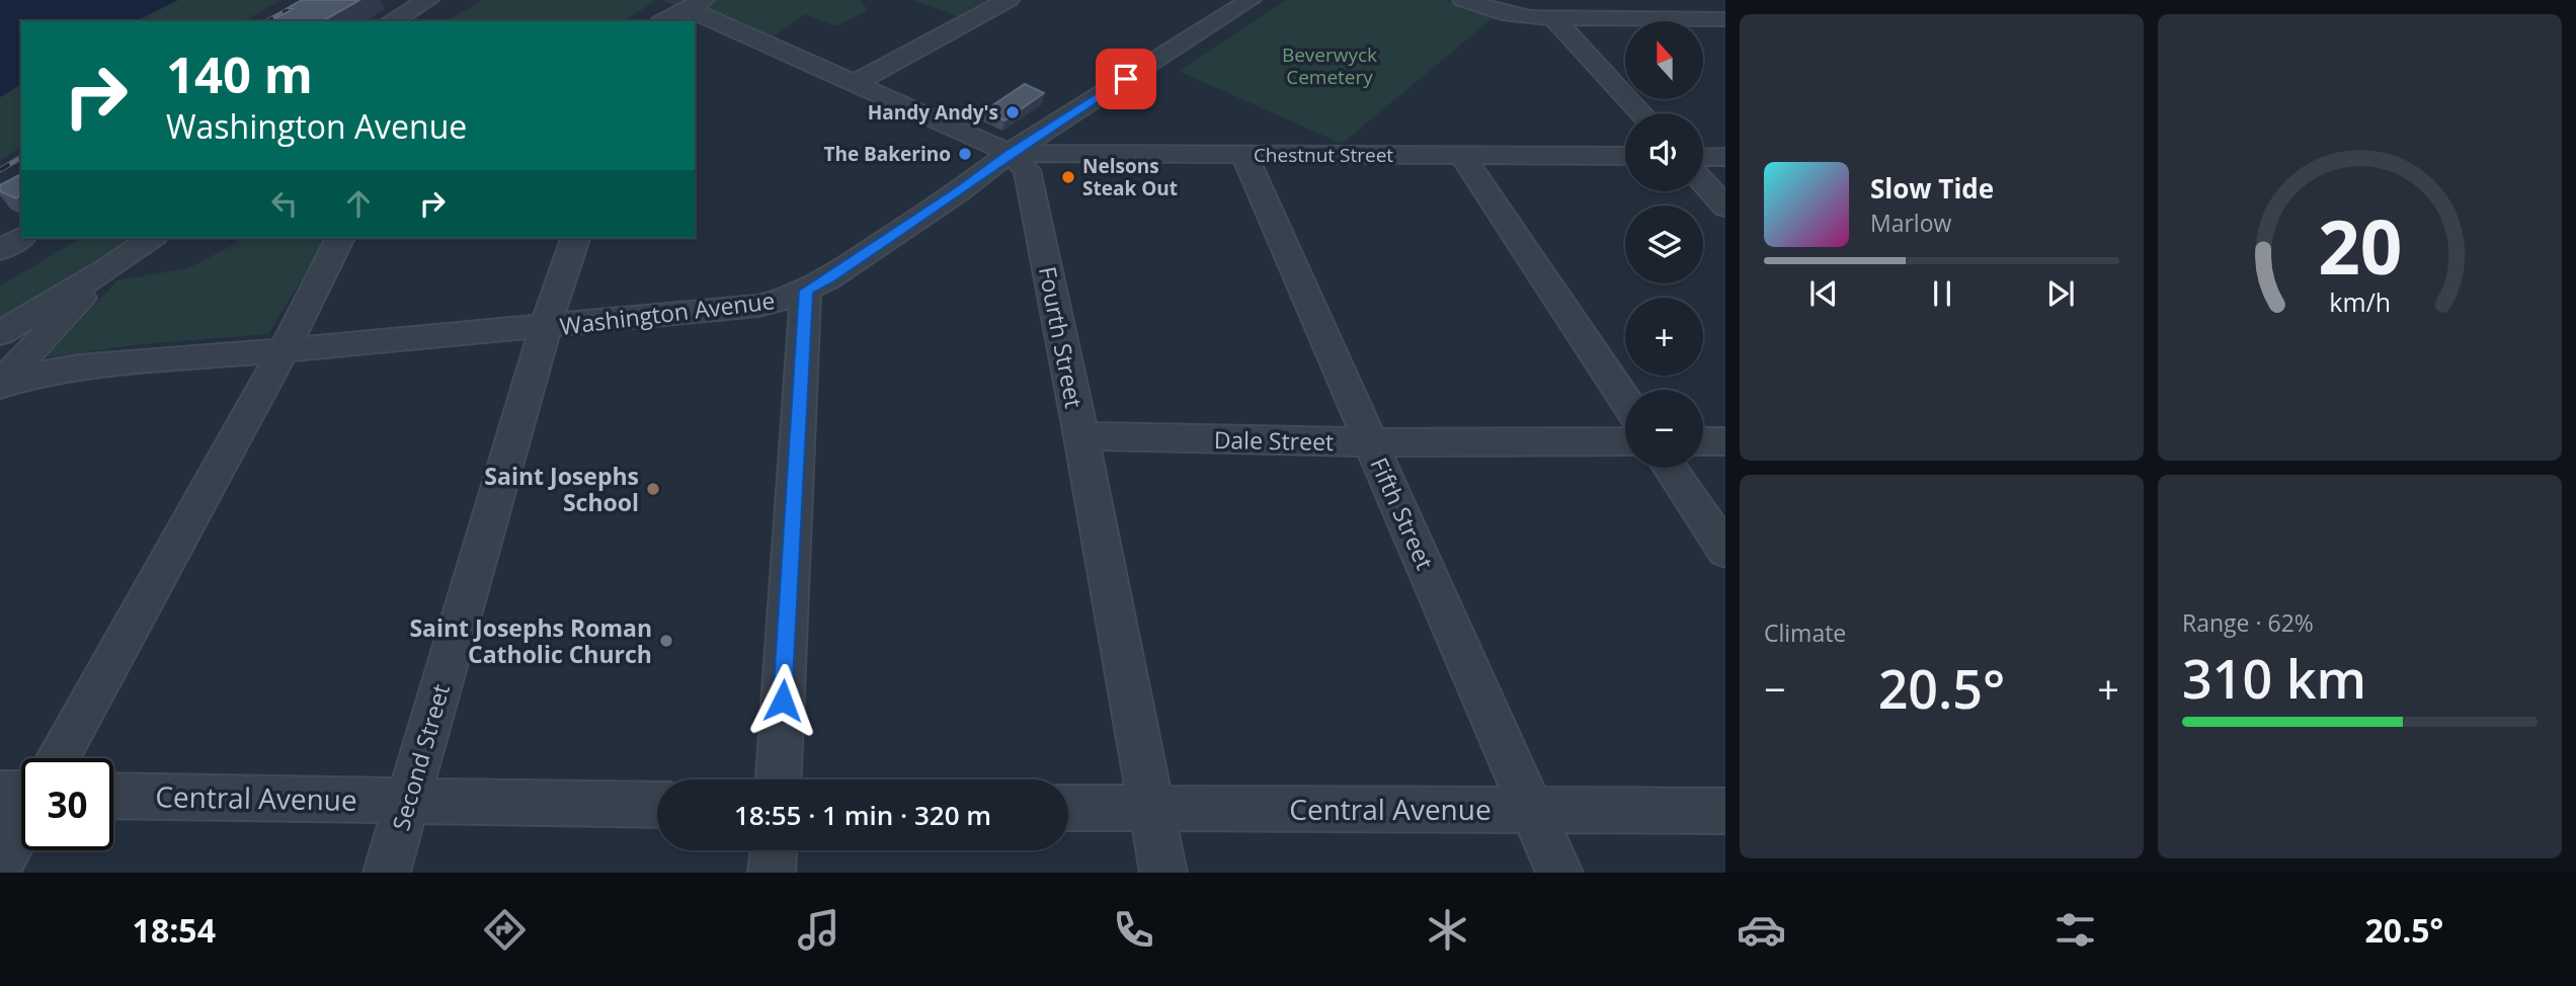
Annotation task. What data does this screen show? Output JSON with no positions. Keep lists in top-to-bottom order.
{
  "streets": {
    "street": [
      "Chestnut Street",
      "Washington Avenue",
      "Fourth Street",
      "Dale Street",
      "Fifth Street",
      "Second Street",
      "Central Avenue"
    ]
  },
  "crossings": [
    ["Chestnut Street", "Washington Avenue"],
    ["Chestnut Street", "Fourth Street"],
    ["Chestnut Street", "Fifth Street"],
    ["Washington Avenue", "Fourth Street"],
    ["Washington Avenue", "Second Street"],
    ["Fourth Street", "Dale Street"],
    ["Fourth Street", "Central Avenue"],
    ["Dale Street", "Fifth Street"],
    ["Fifth Street", "Central Avenue"],
    ["Second Street", "Central Avenue"]
  ],
  "parks": ["Beverwyck Cemetery"],
  "places": [
    "Handy Andy's",
    "The Bakerino",
    "Nelsons Steak Out",
    "Saint Josephs School",
    "Saint Josephs Roman Catholic Church"
  ],
  "north": "top",
  "page": {
    "map_buttons": ["+", "−"],
    "turn": ["140 m", "Washington Avenue"],
    "song": ["Slow Tide", "Marlow"],
    "tile": [
      "Climate",
      ["Range · 62%", "310 km"]
    ],
    "heat": ["−", "20.5°", "+"],
    "limit": "30",
    "trip": "18:55 · 1 min · 320 m",
    "tabs": ["18:54", "20.5°"],
    "gauge": ["20", "km/h"]
  }
}
